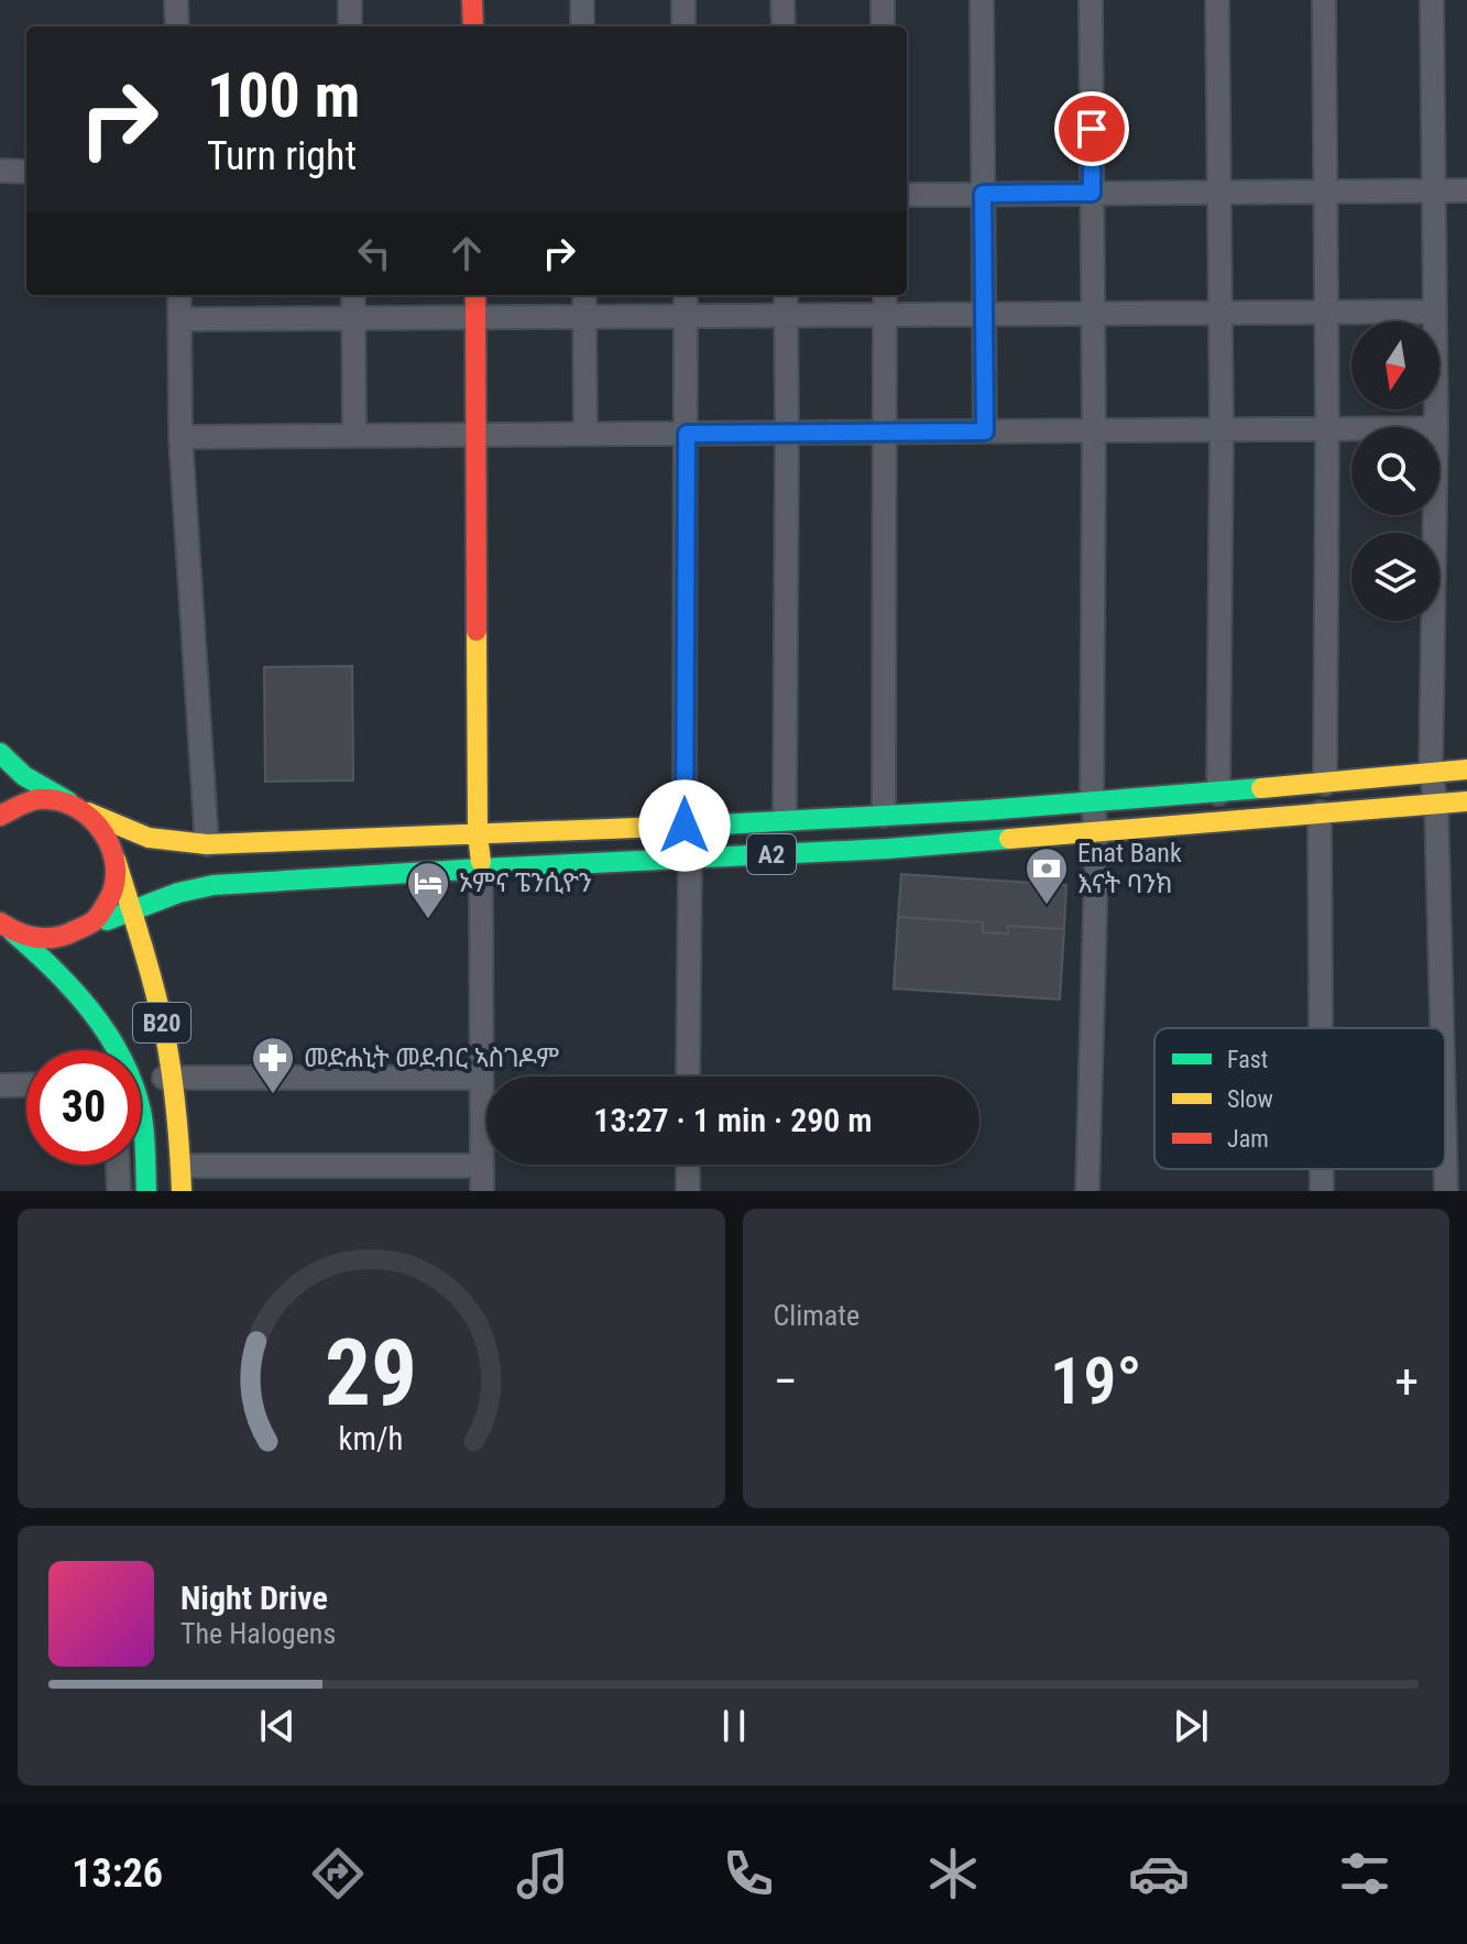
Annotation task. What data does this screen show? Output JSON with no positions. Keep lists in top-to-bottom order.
{
  "streets": {
    "main road": ["A2", "B20"]
  },
  "crossings": [
    ["A2", "B20"]
  ],
  "places": {
    "bank": ["Enat Bank እናት ባንክ"],
    "hotel": ["ኦምና ፔንሲዮን"],
    "pharmacy": ["መድሐኒት መደብር ኣስገዶም"]
  },
  "legend": ["Fast", "Slow", "Jam"],
  "north": "bottom",
  "page": {
    "turn": ["100 m", "Turn right"],
    "limit": "30",
    "trip": "13:27 · 1 min · 290 m",
    "tile": "Climate",
    "heat": ["−", "19°", "+"],
    "song": ["Night Drive", "The Halogens"],
    "tabs": "13:26",
    "gauge": ["29", "km/h"]
  }
}
